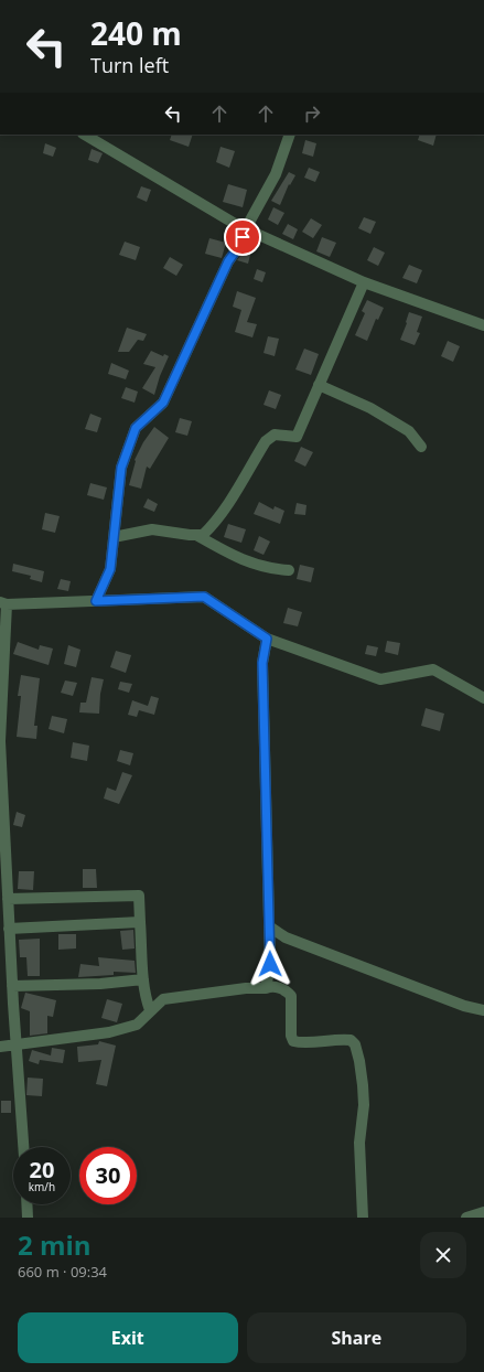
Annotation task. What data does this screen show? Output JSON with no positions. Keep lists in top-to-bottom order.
{
  "page": {
    "turn": ["240 m", "Turn left"],
    "speed": "20 km/h",
    "limit": "30",
    "heading": ["2 min", "660 m · 09:34"],
    "buttons": ["Exit", "Share"]
  }
}
